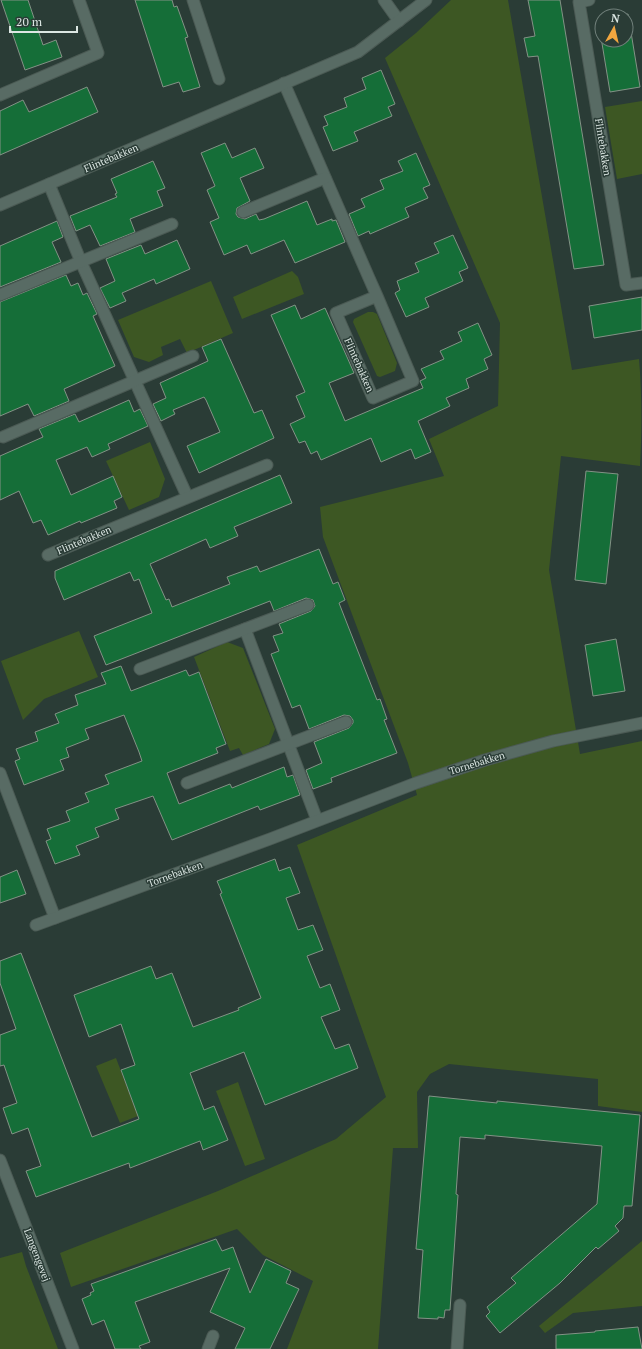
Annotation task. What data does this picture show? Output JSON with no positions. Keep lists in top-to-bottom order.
{
  "streets": {
    "street": ["Flintebakken", "Tornebakken", "Langengevej"]
  },
  "scale_bar": "20 m",
  "north": "top"
}
